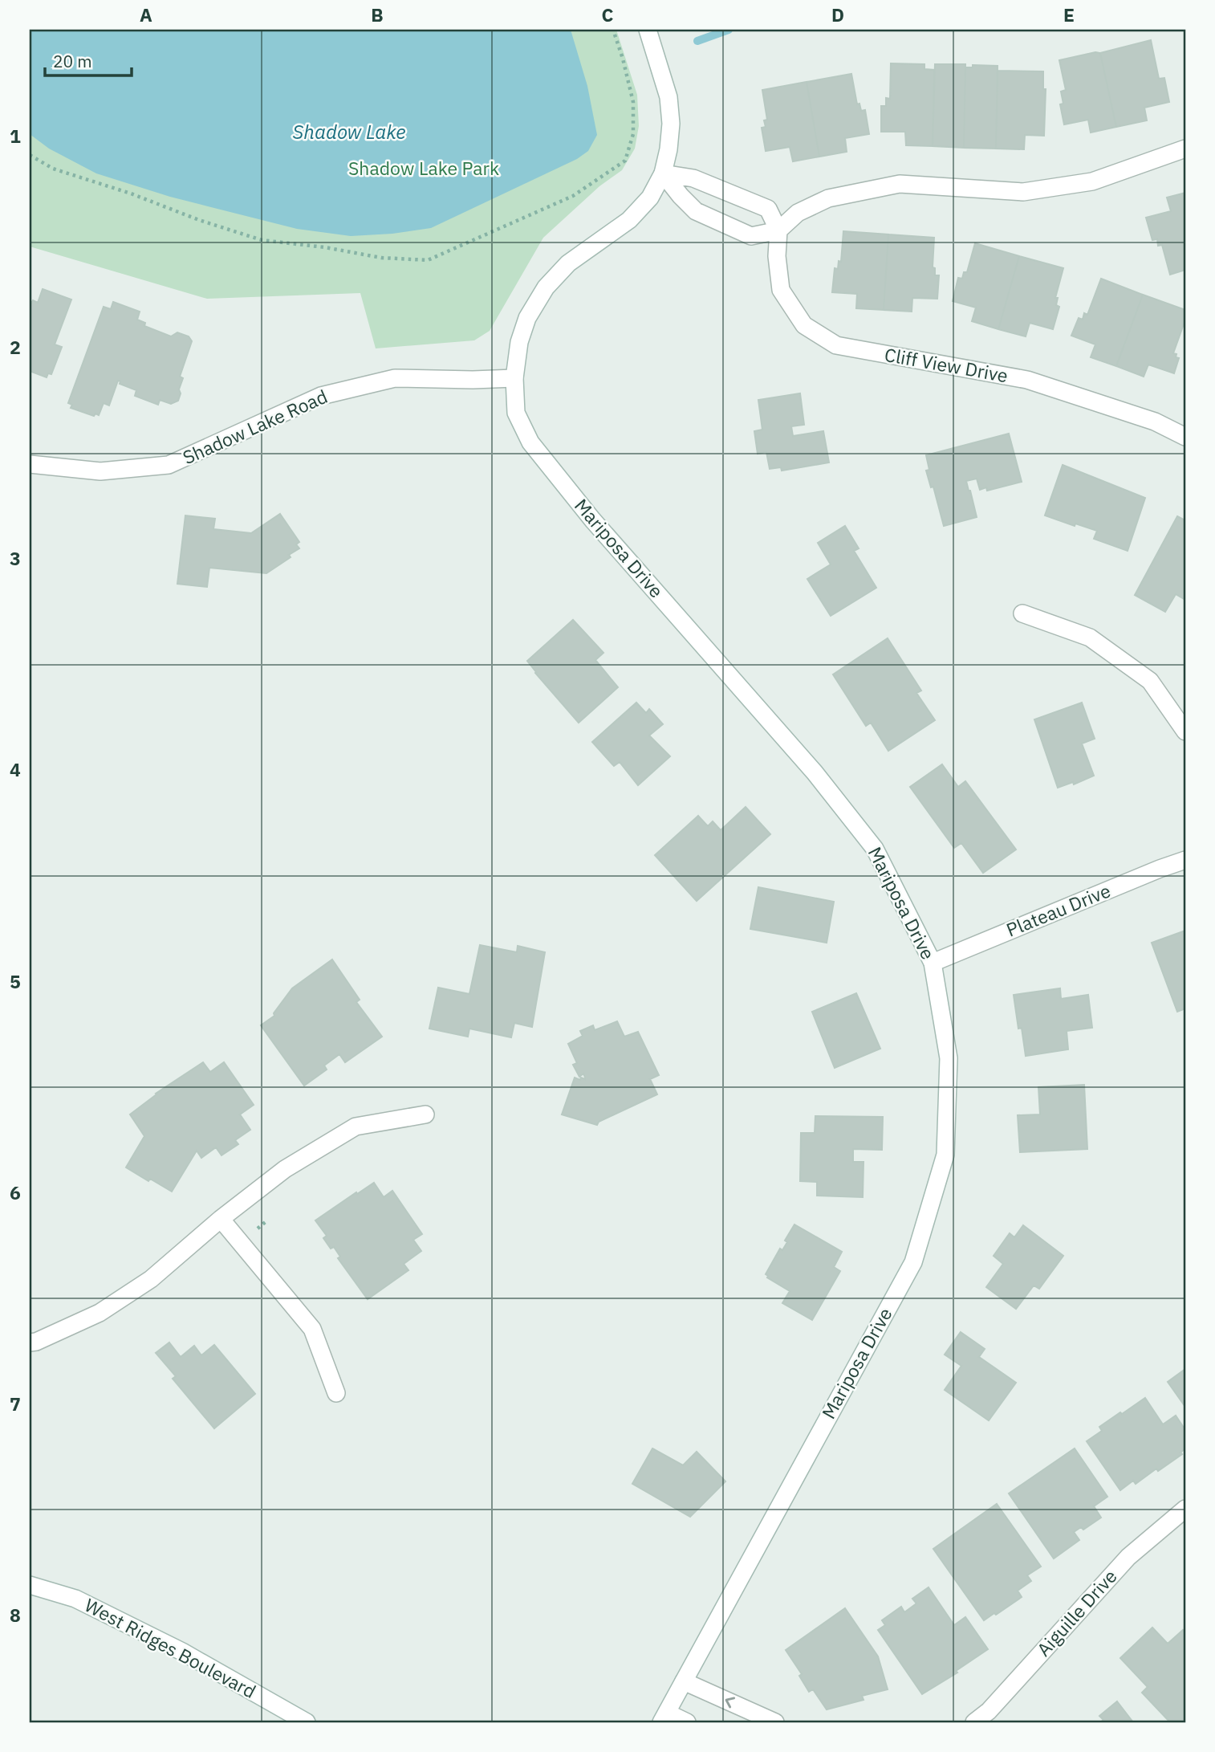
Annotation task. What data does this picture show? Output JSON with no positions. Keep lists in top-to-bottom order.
{
  "streets": {
    "street": [
      "Cliff View Drive",
      "Shadow Lake Road",
      "Mariposa Drive",
      "Plateau Drive",
      "Aiguille Drive",
      "West Ridges Boulevard"
    ]
  },
  "crossings": [
    ["Shadow Lake Road", "Mariposa Drive"],
    ["Mariposa Drive", "Plateau Drive"]
  ],
  "water": ["Shadow Lake"],
  "parks": ["Shadow Lake Park"],
  "scale_bar": "20 m",
  "grid": {
    "columns": [
      "A",
      "B",
      "C",
      "D",
      "E"
    ],
    "rows": [
      "1",
      "2",
      "3",
      "4",
      "5",
      "6",
      "7",
      "8"
    ]
  }
}
